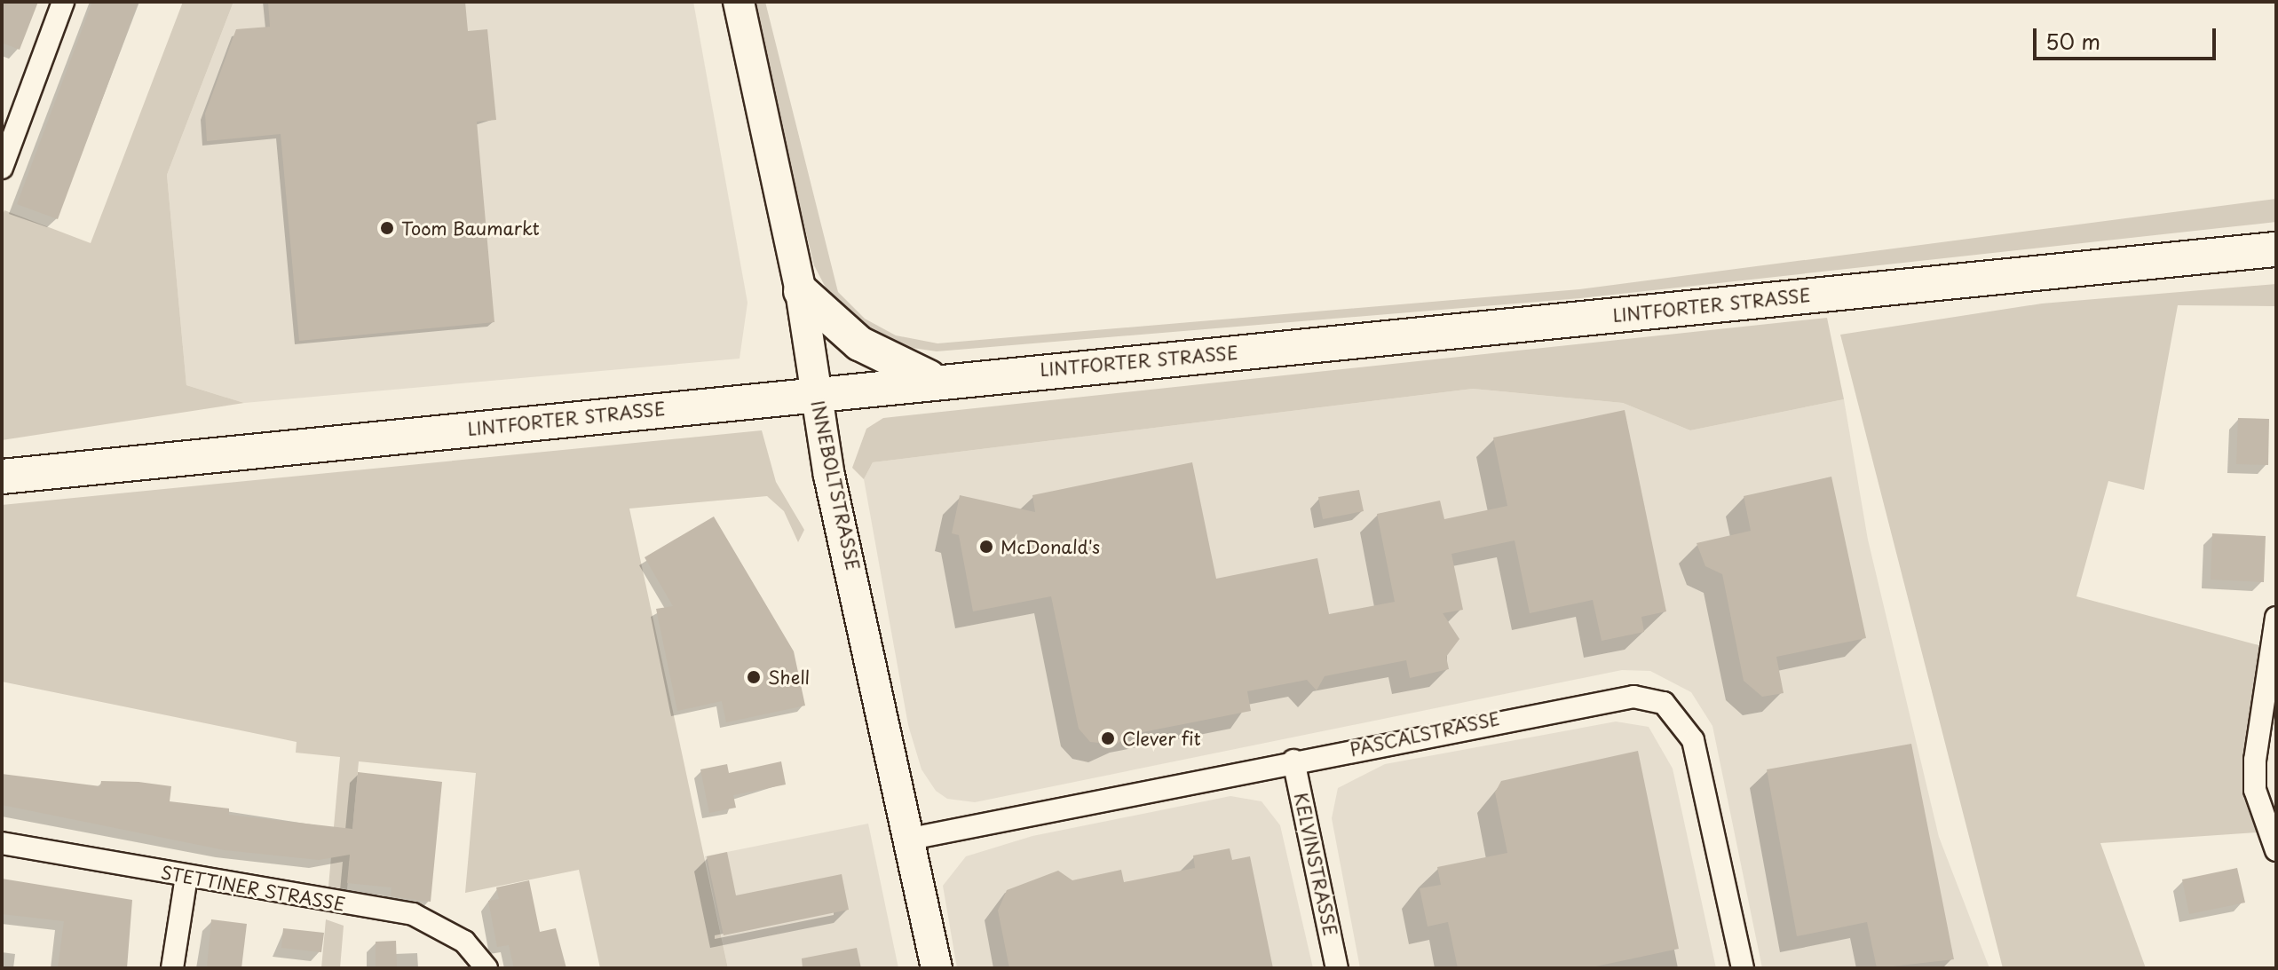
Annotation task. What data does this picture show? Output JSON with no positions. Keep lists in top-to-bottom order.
{
  "streets": {
    "main road": ["LINTFORTER STRASSE"],
    "street": [
      "INNEBOLTSTRASSE",
      "PASCALSTRASSE",
      "KELVINSTRASSE",
      "STETTINER STRASSE"
    ]
  },
  "crossings": [
    ["LINTFORTER STRASSE", "INNEBOLTSTRASSE"],
    ["INNEBOLTSTRASSE", "PASCALSTRASSE"],
    ["PASCALSTRASSE", "KELVINSTRASSE"]
  ],
  "places": [
    "Toom Baumarkt",
    "McDonald's",
    "Shell",
    "Clever fit"
  ],
  "scale_bar": "50 m"
}
